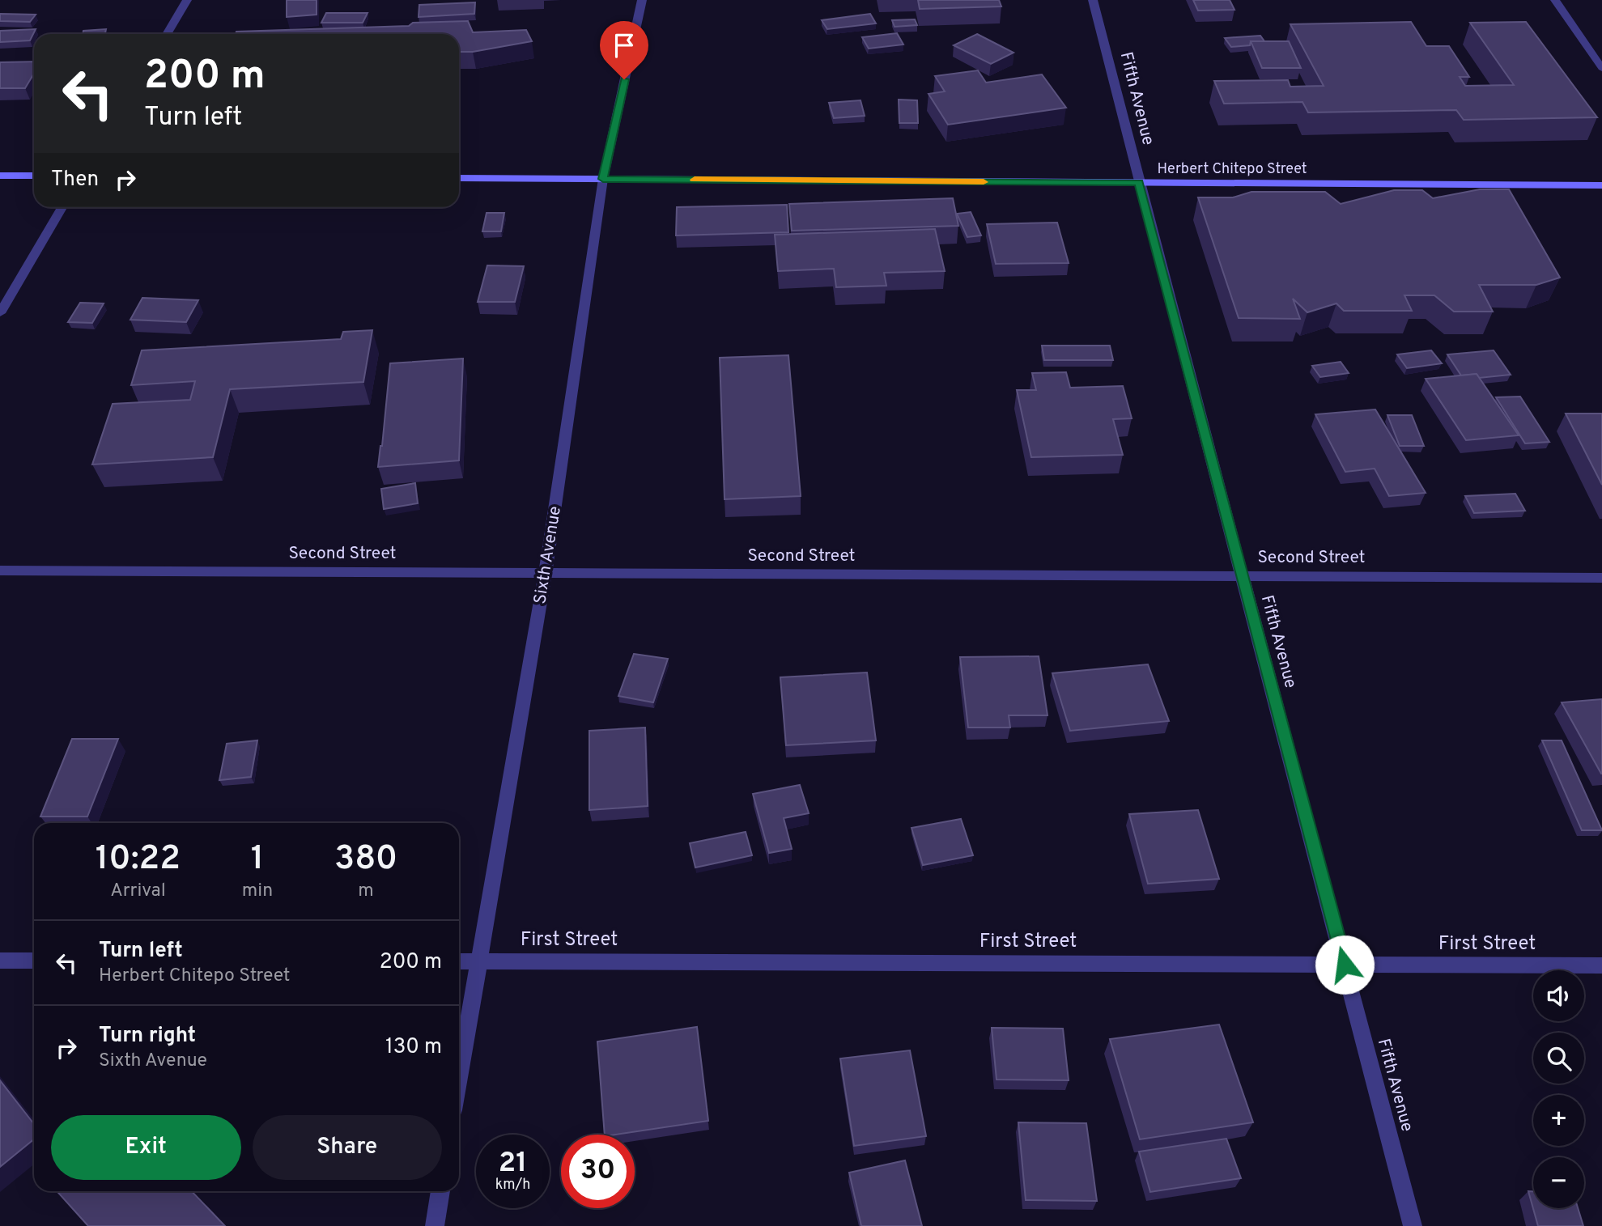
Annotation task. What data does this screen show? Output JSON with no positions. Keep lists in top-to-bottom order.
{
  "streets": {
    "main road": ["Herbert Chitepo Street"],
    "street": [
      "Fifth Avenue",
      "Second Street",
      "Sixth Avenue",
      "First Street"
    ]
  },
  "crossings": [
    ["Fifth Avenue", "Herbert Chitepo Street"],
    ["Fifth Avenue", "Second Street"],
    ["Fifth Avenue", "First Street"],
    ["Herbert Chitepo Street", "Sixth Avenue"],
    ["Second Street", "Sixth Avenue"],
    ["Sixth Avenue", "First Street"]
  ],
  "page": {
    "turn": ["200 m", "Turn left"],
    "then": "Then",
    "eta": [
      "10:22",
      "Arrival",
      "1",
      "min",
      "380",
      "m"
    ],
    "list": [
      {
        "name": "Turn left",
        "note": "Herbert Chitepo Street",
        "value": "200 m"
      },
      {
        "name": "Turn right",
        "note": "Sixth Avenue",
        "value": "130 m"
      }
    ],
    "map_buttons": ["+", "−"],
    "buttons": ["Exit", "Share"],
    "speed": "21 km/h",
    "limit": "30"
  }
}
